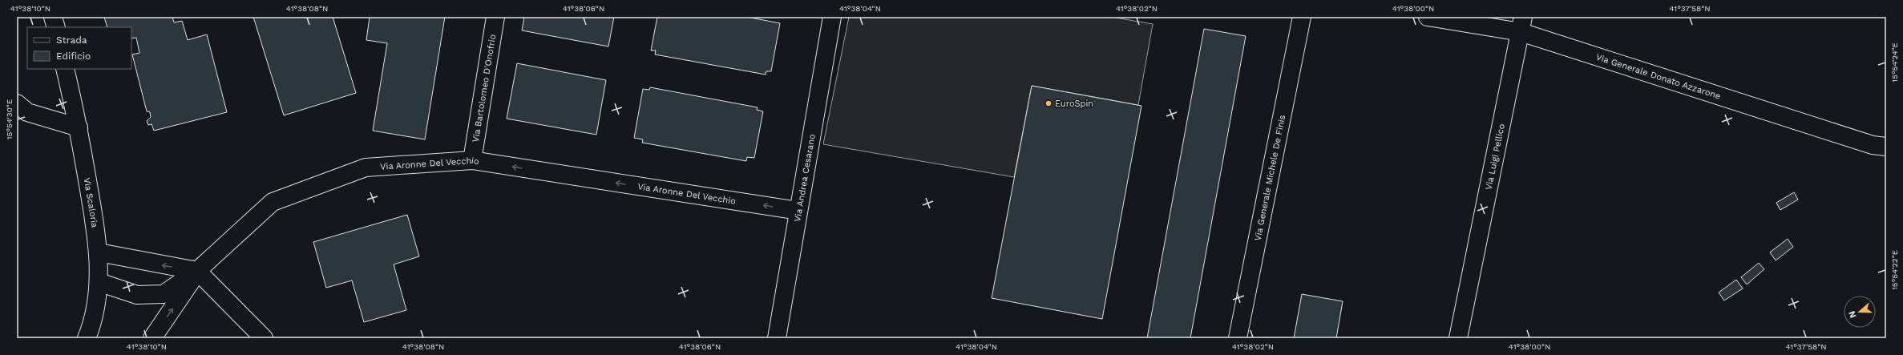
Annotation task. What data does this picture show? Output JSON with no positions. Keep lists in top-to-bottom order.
{
  "streets": {
    "street": [
      "Via Generale Donato Azzarone",
      "Via Bartolomeo D'Onofrio",
      "Via Luigi Pellico",
      "Via Aronne Del Vecchio",
      "Via Andrea Cesarano",
      "Via Generale Michele De Finis",
      "Via Scaloria"
    ]
  },
  "crossings": [
    ["Via Generale Donato Azzarone", "Via Luigi Pellico"],
    ["Via Bartolomeo D'Onofrio", "Via Aronne Del Vecchio"],
    ["Via Aronne Del Vecchio", "Via Andrea Cesarano"],
    ["Via Aronne Del Vecchio", "Via Scaloria"]
  ],
  "one_way": ["Via Aronne Del Vecchio"],
  "places": ["EuroSpin"],
  "legend": ["Strada", "Edificio"],
  "north": "left",
  "coordinates": [
    "41°38'10\"N",
    "41°38'08\"N",
    "41°38'06\"N",
    "41°38'04\"N",
    "41°38'02\"N",
    "41°38'00\"N",
    "41°37'58\"N",
    "15°54'24\"E",
    "15°54'30\"E",
    "15°54'22\"E"
  ]
}
